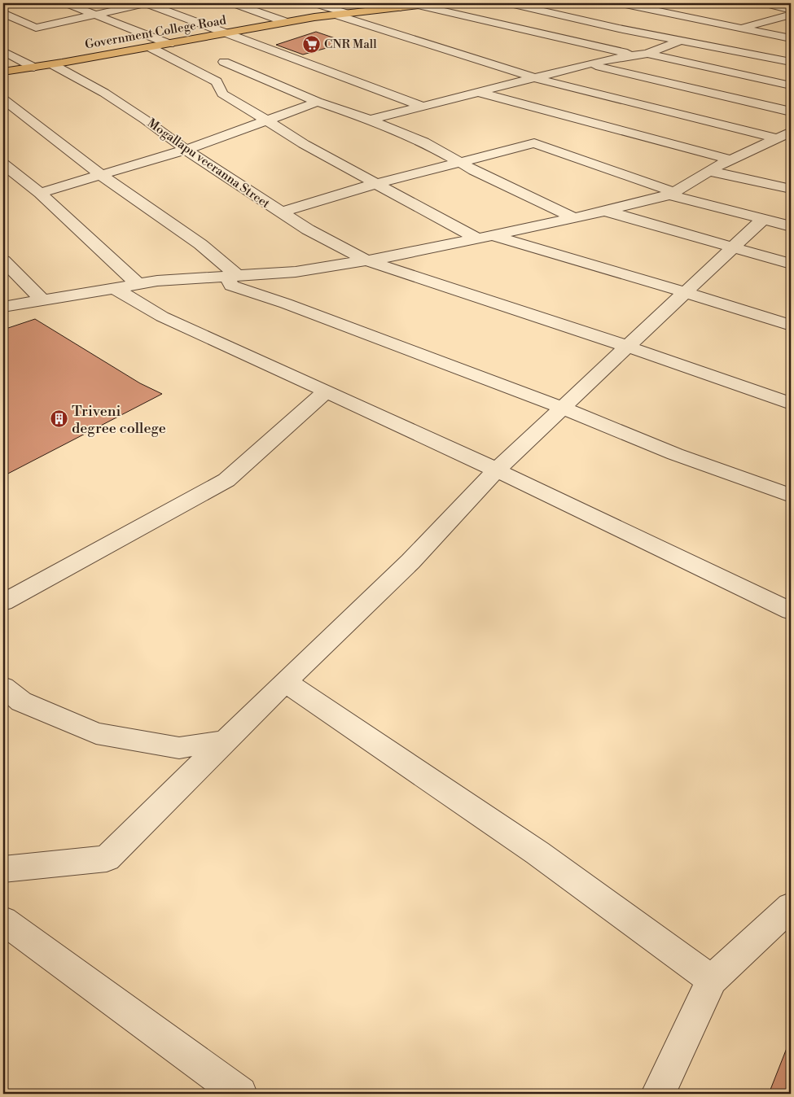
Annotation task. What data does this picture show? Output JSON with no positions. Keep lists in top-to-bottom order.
{
  "streets": {
    "main road": ["Government College Road"],
    "street": ["Mogallapu veeranna Street"]
  },
  "crossings": [
    ["Government College Road", "Mogallapu veeranna Street"]
  ],
  "places": {
    "supermarket": ["CNR Mall"],
    "building": ["Triveni degree college"]
  }
}
